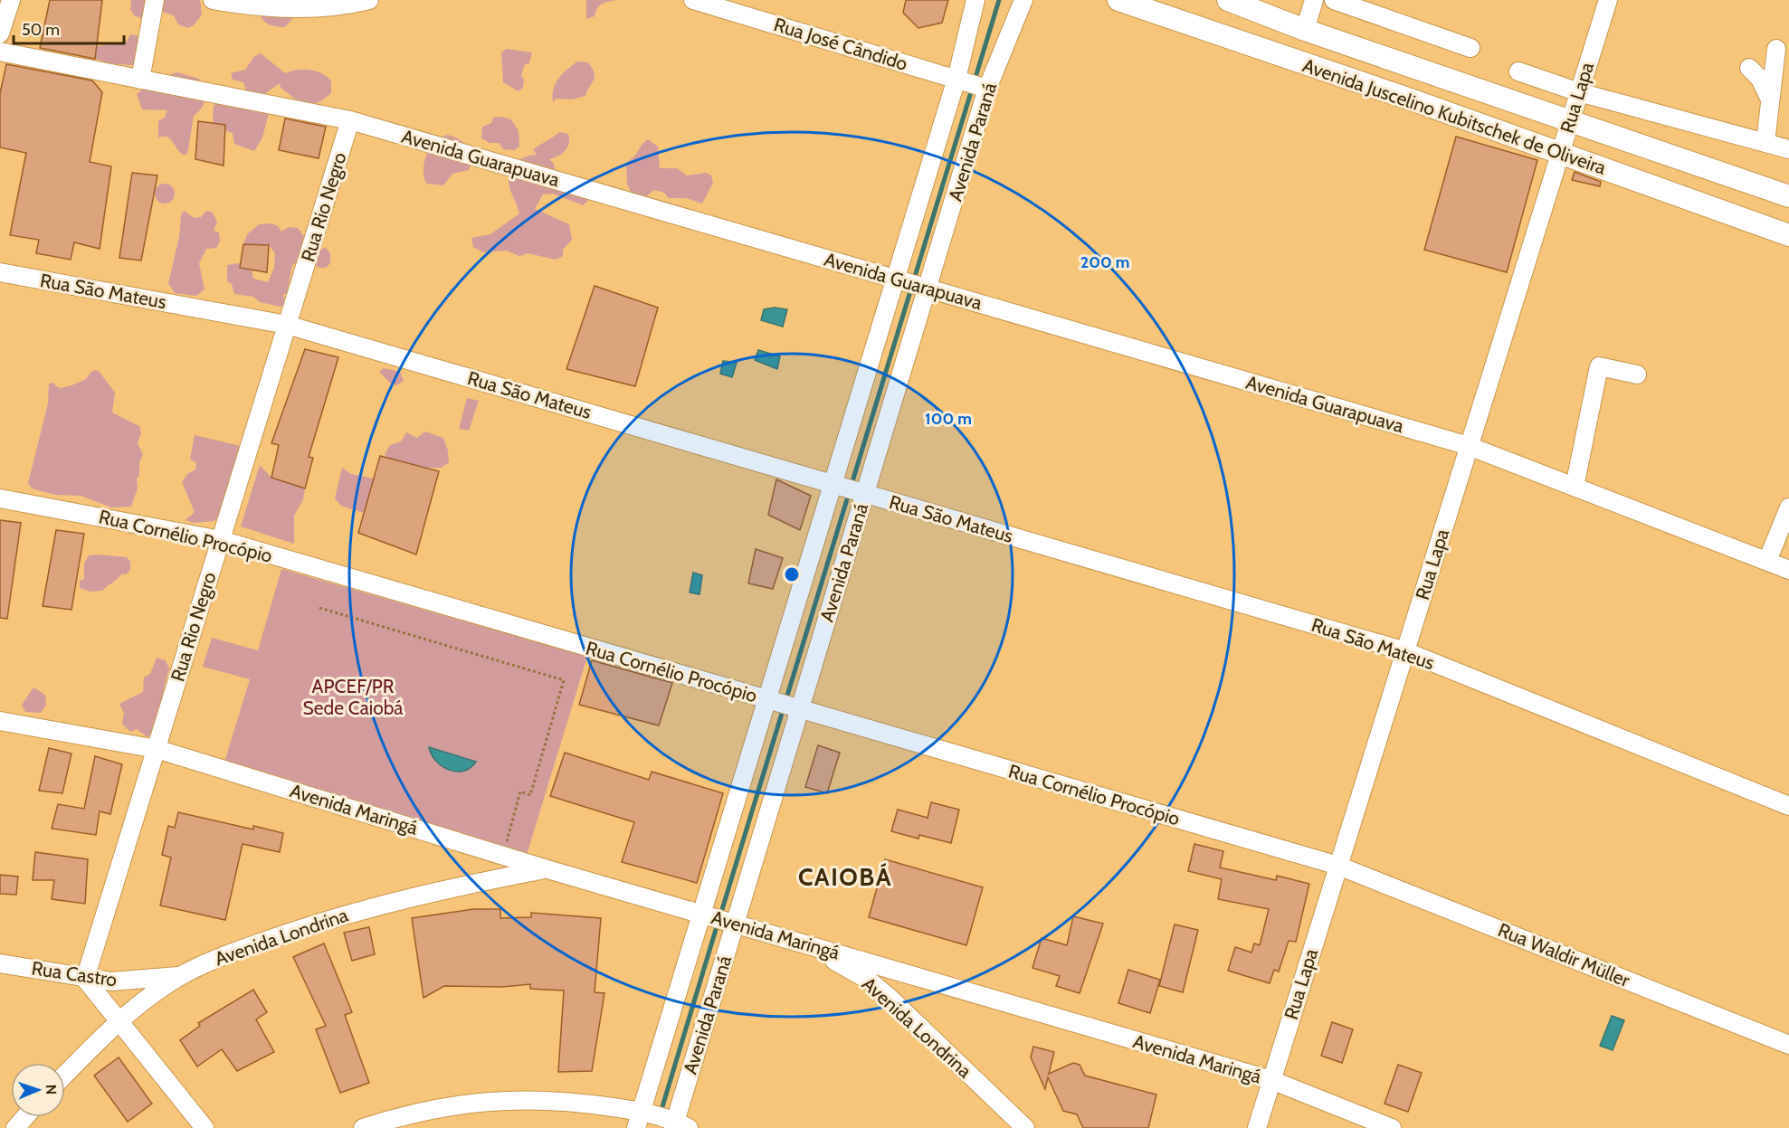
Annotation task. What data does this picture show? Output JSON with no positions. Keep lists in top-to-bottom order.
{
  "streets": {
    "main road": ["Avenida Juscelino Kubitschek de Oliveira"],
    "street": [
      "Rua José Cândido",
      "Rua Lapa",
      "Avenida Paraná",
      "Avenida Guarapuava",
      "Rua Rio Negro",
      "Rua São Mateus",
      "Rua Cornélio Procópio",
      "Avenida Maringá",
      "Avenida Londrina",
      "Rua Waldir Müller",
      "Rua Castro"
    ]
  },
  "crossings": [
    ["Rua José Cândido", "Avenida Paraná"],
    ["Rua Lapa", "Avenida Juscelino Kubitschek de Oliveira"],
    ["Rua Lapa", "Avenida Guarapuava"],
    ["Rua Lapa", "Rua São Mateus"],
    ["Rua Lapa", "Rua Cornélio Procópio"],
    ["Rua Lapa", "Avenida Maringá"],
    ["Rua Lapa", "Rua Waldir Müller"],
    ["Avenida Paraná", "Avenida Guarapuava"],
    ["Avenida Paraná", "Rua São Mateus"],
    ["Avenida Paraná", "Rua Cornélio Procópio"],
    ["Avenida Paraná", "Avenida Maringá"],
    ["Avenida Guarapuava", "Rua Rio Negro"],
    ["Rua Rio Negro", "Rua São Mateus"],
    ["Rua Rio Negro", "Rua Cornélio Procópio"],
    ["Rua Rio Negro", "Avenida Maringá"],
    ["Rua Rio Negro", "Rua Castro"],
    ["Rua Cornélio Procópio", "Rua Waldir Müller"],
    ["Avenida Maringá", "Avenida Londrina"],
    ["Avenida Londrina", "Rua Castro"]
  ],
  "districts": ["CAIOBÁ"],
  "parks": ["APCEF/PR Sede Caiobá"],
  "scale_bar": "50 m",
  "north": "right",
  "rings": ["200 m", "100 m"]
}
